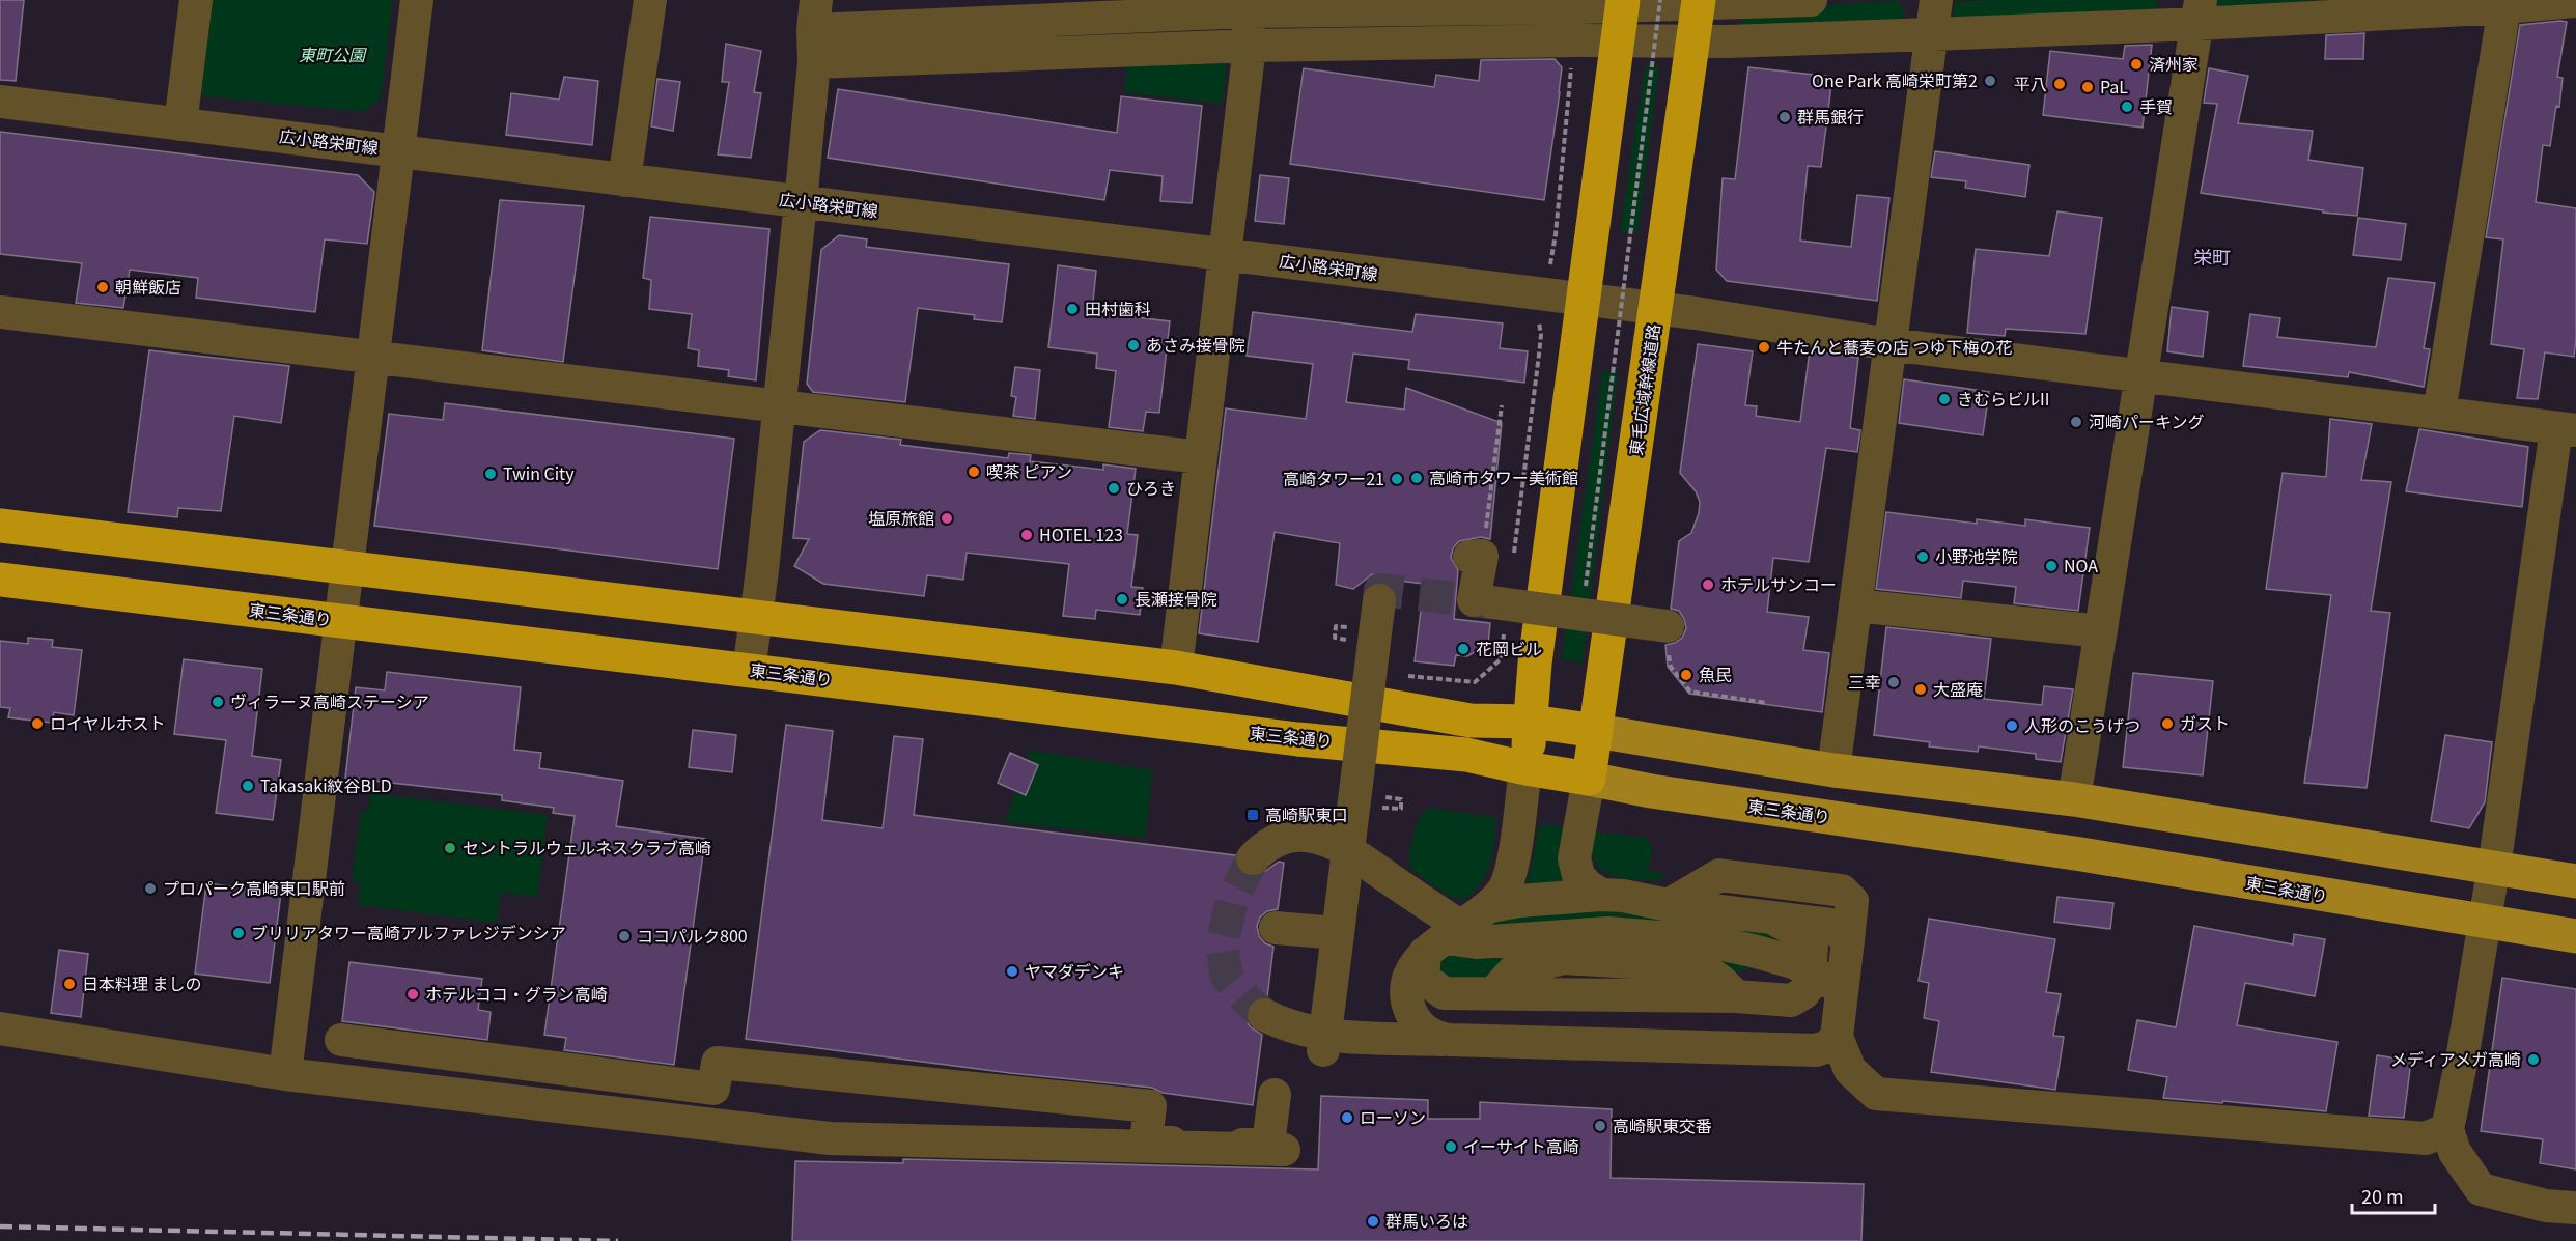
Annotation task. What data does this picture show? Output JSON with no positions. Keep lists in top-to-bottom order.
{
  "streets": {
    "highway": ["東毛広域幹線道路", "東三条通り"],
    "street": ["広小路栄町線"]
  },
  "crossings": [
    ["広小路栄町線", "東毛広域幹線道路"],
    ["東毛広域幹線道路", "東三条通り"]
  ],
  "districts": ["栄町"],
  "parks": ["東町公園"],
  "places": {
    "other": [
      "済州家",
      "One Park 高崎栄町第2",
      "平八",
      "PaL",
      "手賀",
      "群馬銀行",
      "朝鮮飯店",
      "田村歯科",
      "あさみ接骨院",
      "牛たんと蕎麦の店 つゆ下梅の花",
      "きむらビルII",
      "河崎パーキング",
      "喫茶 ピアン",
      "Twin City",
      "高崎市タワー美術館",
      "高崎タワー21",
      "ひろき",
      "塩原旅館",
      "HOTEL 123",
      "小野池学院",
      "NOA",
      "ホテルサンコー",
      "長瀬接骨院",
      "花岡ビル",
      "魚民",
      "三幸",
      "大盛庵",
      "ヴィラーヌ高崎ステーシア",
      "ロイヤルホスト",
      "ガスト",
      "人形のこうげつ",
      "Takasaki紋谷BLD",
      "セントラルウェルネスクラブ高崎",
      "プロパーク高崎東口駅前",
      "ブリリアタワー高崎アルファレジデンシア",
      "ココパルク800",
      "ヤマダデンキ",
      "日本料理 ましの",
      "ホテルココ・グラン高崎",
      "メディアメガ高崎",
      "ローソン",
      "高崎駅東交番",
      "イーサイト高崎",
      "群馬いろは"
    ],
    "transit": ["高崎駅東口"]
  },
  "scale_bar": "20 m"
}
